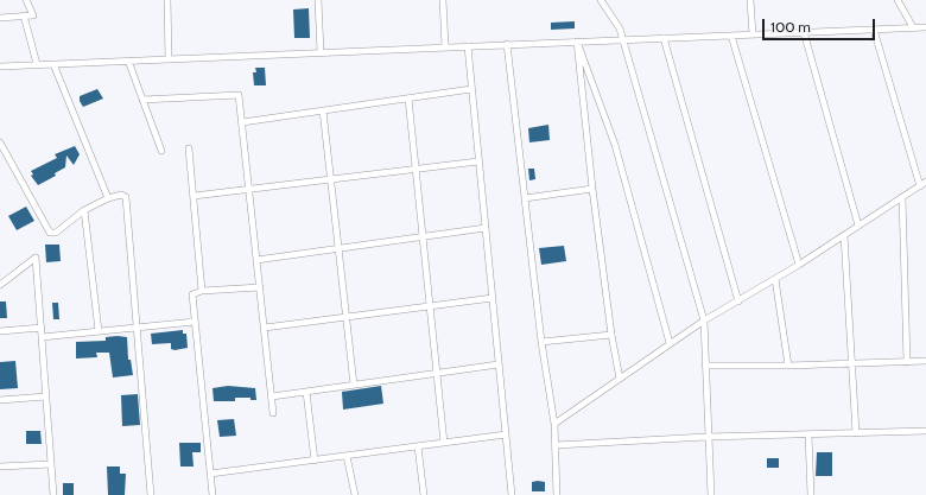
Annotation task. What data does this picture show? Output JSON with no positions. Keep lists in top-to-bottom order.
{
  "scale_bar": "100 m"
}
